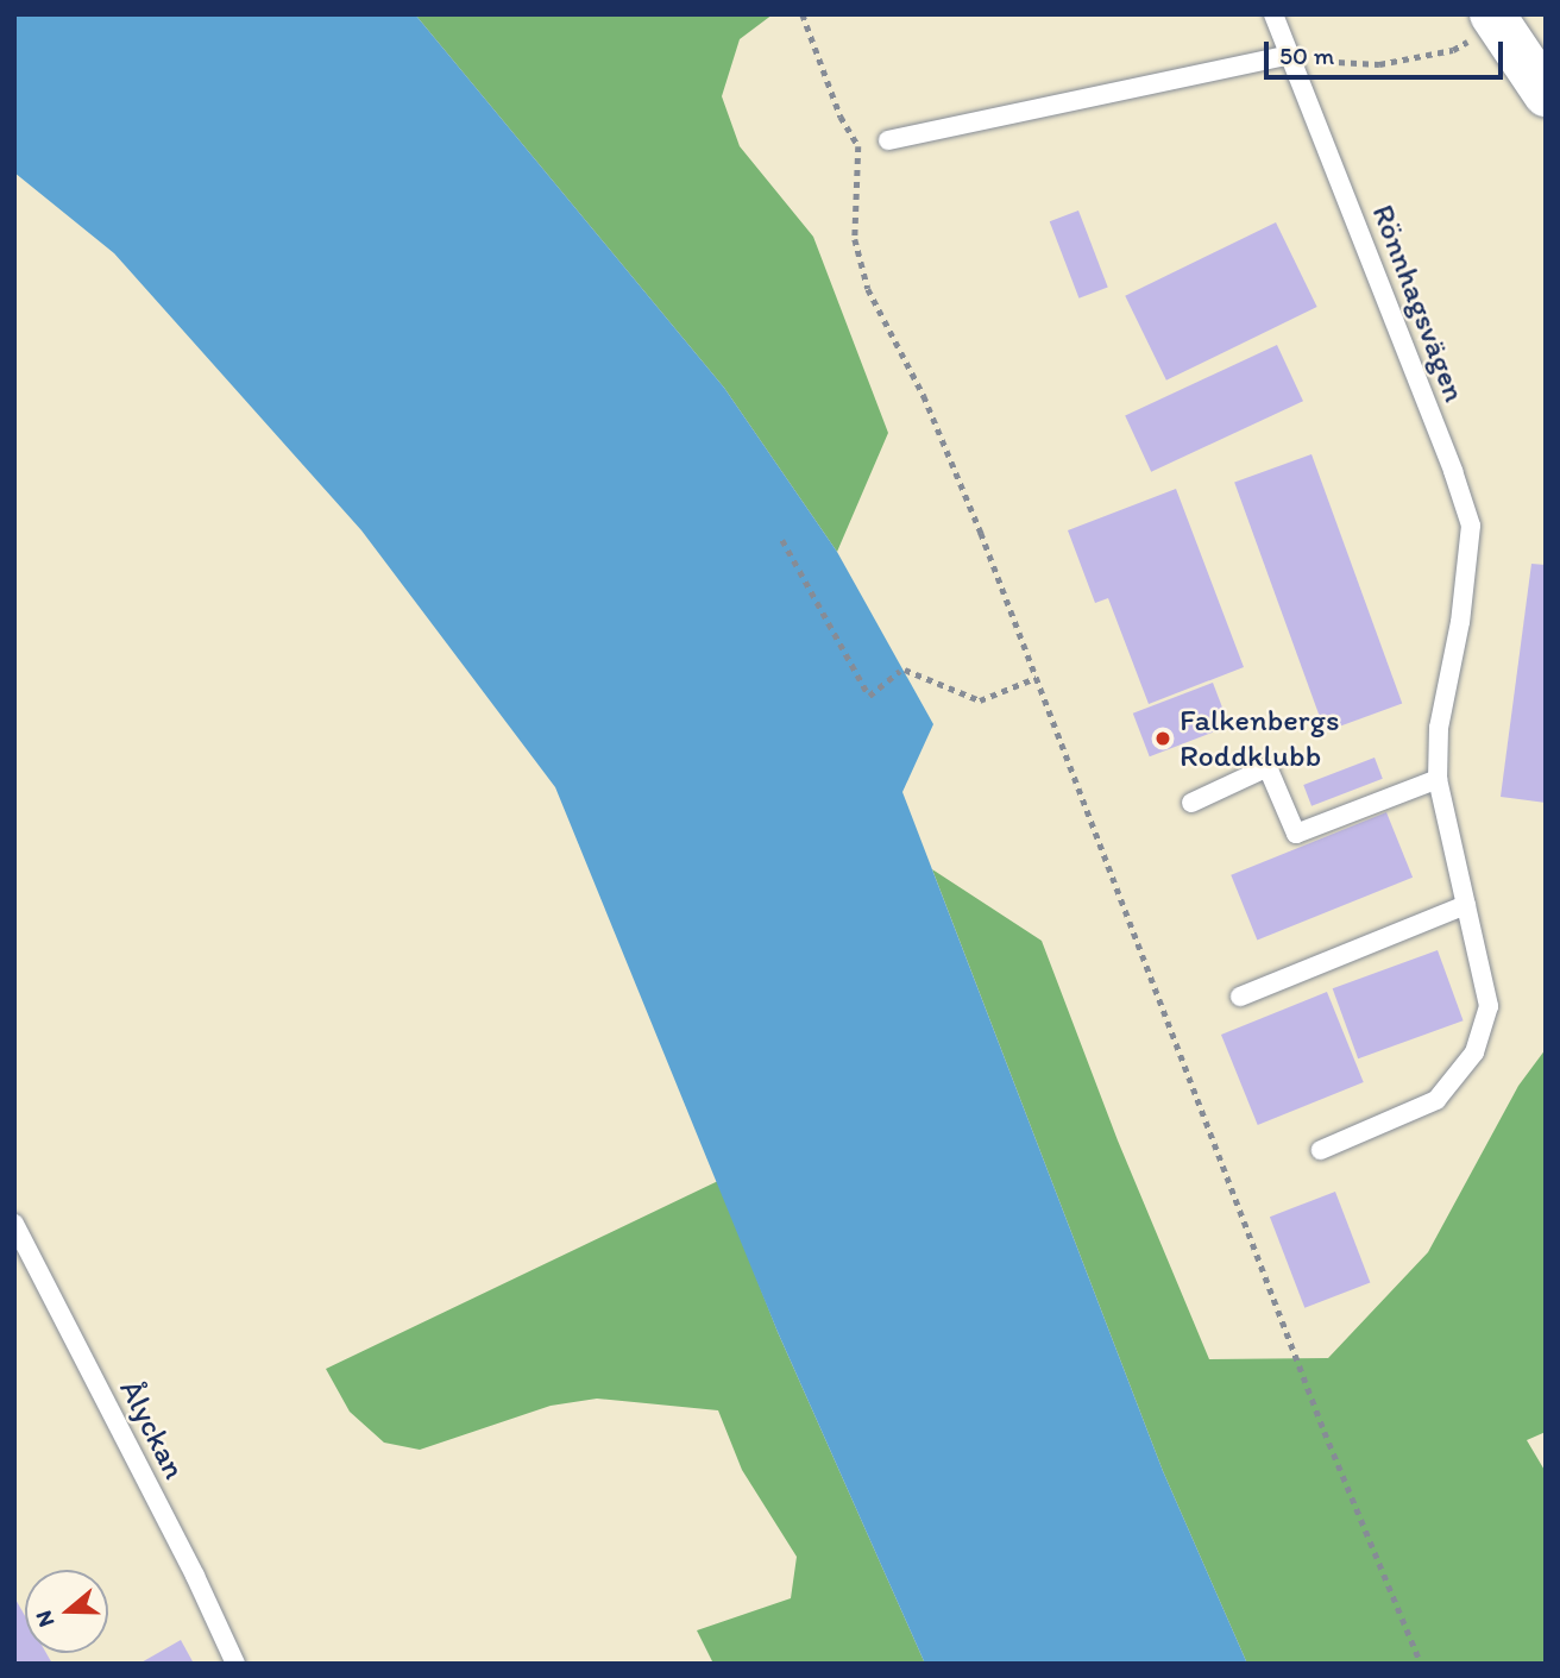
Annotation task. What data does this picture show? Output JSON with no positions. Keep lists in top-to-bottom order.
{
  "streets": {
    "lane": ["Rönnhagsvägen", "Ålyckan"]
  },
  "places": ["Falkenbergs Roddklubb"],
  "scale_bar": "50 m",
  "north": "left"
}
